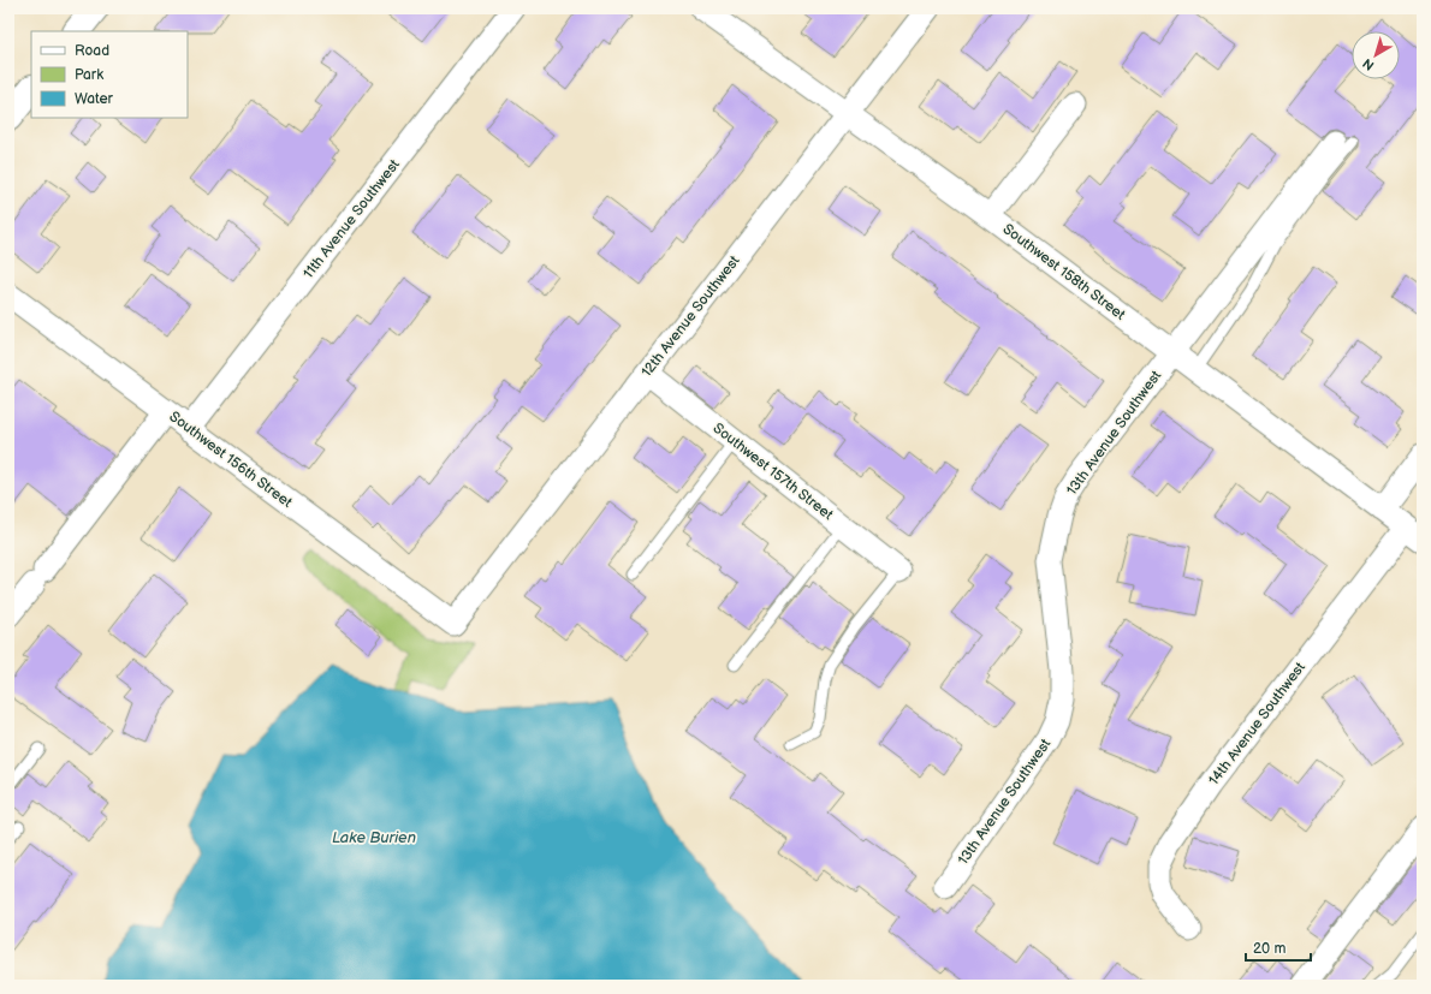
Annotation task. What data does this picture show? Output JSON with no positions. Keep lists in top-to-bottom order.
{
  "streets": {
    "street": [
      "11th Avenue Southwest",
      "Southwest 158th Street",
      "12th Avenue Southwest",
      "13th Avenue Southwest",
      "Southwest 156th Street",
      "Southwest 157th Street",
      "14th Avenue Southwest"
    ]
  },
  "crossings": [
    ["11th Avenue Southwest", "Southwest 156th Street"],
    ["Southwest 158th Street", "12th Avenue Southwest"],
    ["Southwest 158th Street", "13th Avenue Southwest"],
    ["Southwest 158th Street", "14th Avenue Southwest"],
    ["12th Avenue Southwest", "Southwest 156th Street"],
    ["12th Avenue Southwest", "Southwest 157th Street"]
  ],
  "water": ["Lake Burien"],
  "legend": ["Road", "Park", "Water"],
  "scale_bar": "20 m",
  "north": "bottom left"
}
